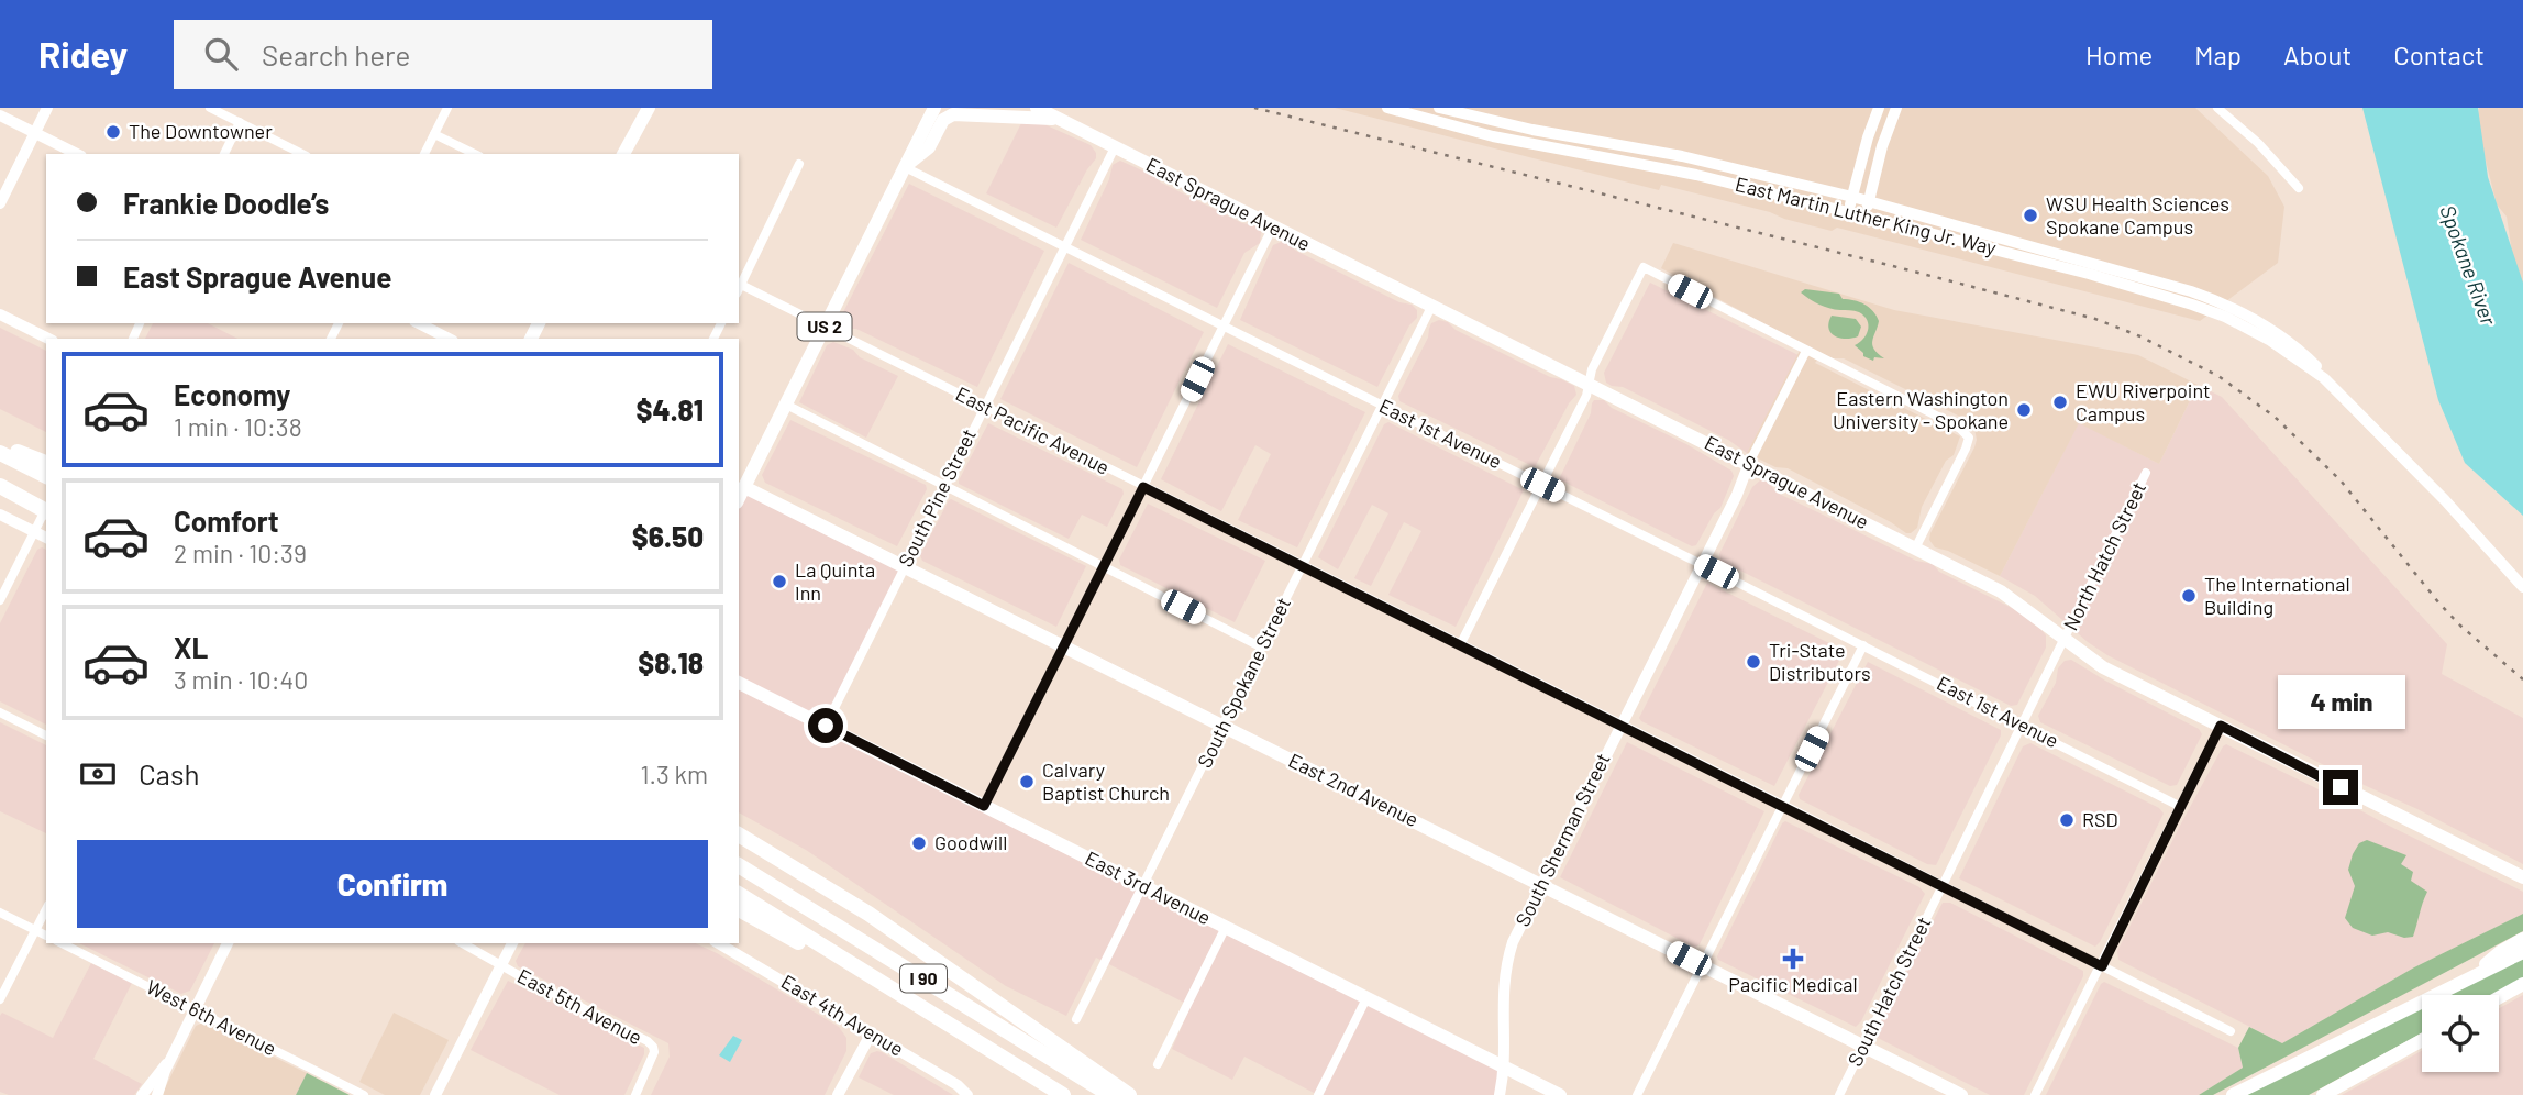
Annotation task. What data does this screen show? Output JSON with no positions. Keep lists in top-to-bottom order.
{
  "streets": {
    "highway": ["I 90"],
    "main road": [
      "East Sprague Avenue",
      "US 2",
      "East 2nd Avenue",
      "East 3rd Avenue"
    ],
    "street": [
      "East Martin Luther King Jr. Way",
      "East Pacific Avenue",
      "East 1st Avenue",
      "South Pine Street",
      "North Hatch Street",
      "South Spokane Street",
      "South Sherman Street",
      "South Hatch Street",
      "East 5th Avenue",
      "East 4th Avenue",
      "West 6th Avenue"
    ]
  },
  "crossings": [
    ["East Sprague Avenue", "South Pine Street"],
    ["East Sprague Avenue", "North Hatch Street"],
    ["East Sprague Avenue", "South Spokane Street"],
    ["East Sprague Avenue", "South Sherman Street"],
    ["East Sprague Avenue", "South Hatch Street"],
    ["US 2", "East Pacific Avenue"],
    ["US 2", "East 1st Avenue"],
    ["US 2", "East 2nd Avenue"],
    ["East Pacific Avenue", "South Pine Street"],
    ["East Pacific Avenue", "South Spokane Street"],
    ["East Pacific Avenue", "South Sherman Street"],
    ["East Pacific Avenue", "South Hatch Street"],
    ["East 1st Avenue", "South Pine Street"],
    ["East 1st Avenue", "South Spokane Street"],
    ["East 1st Avenue", "South Sherman Street"],
    ["East 1st Avenue", "South Hatch Street"],
    ["South Pine Street", "East 2nd Avenue"],
    ["South Pine Street", "East 3rd Avenue"],
    ["North Hatch Street", "South Hatch Street"],
    ["South Spokane Street", "East 2nd Avenue"],
    ["South Spokane Street", "East 3rd Avenue"],
    ["East 2nd Avenue", "South Sherman Street"],
    ["East 2nd Avenue", "South Hatch Street"],
    ["South Sherman Street", "East 3rd Avenue"]
  ],
  "water": ["Spokane River"],
  "places": {
    "other": [
      "The Downtowner",
      "WSU Health Sciences Spokane Campus",
      "EWU Riverpoint Campus",
      "Eastern Washington University - Spokane",
      "La Quinta Inn",
      "The International Building",
      "Tri-State Distributors",
      "Calvary Baptist Church",
      "RSD",
      "Goodwill"
    ],
    "health": ["Pacific Medical"]
  },
  "page": {
    "header": "Ridey",
    "search": "Search here",
    "nav": [
      "Home",
      "Map",
      "About",
      "Contact"
    ],
    "banner": ["Frankie Doodle’s", "East Sprague Avenue"],
    "list": [
      {
        "name": "Economy",
        "note": "1 min · 10:38",
        "value": "$4.81"
      },
      {
        "name": "Comfort",
        "note": "2 min · 10:39",
        "value": "$6.50"
      },
      {
        "name": "XL",
        "note": "3 min · 10:40",
        "value": "$8.18"
      }
    ],
    "bubble": "4 min",
    "pay": ["Cash", "1.3 km"],
    "buttons": "Confirm"
  }
}
